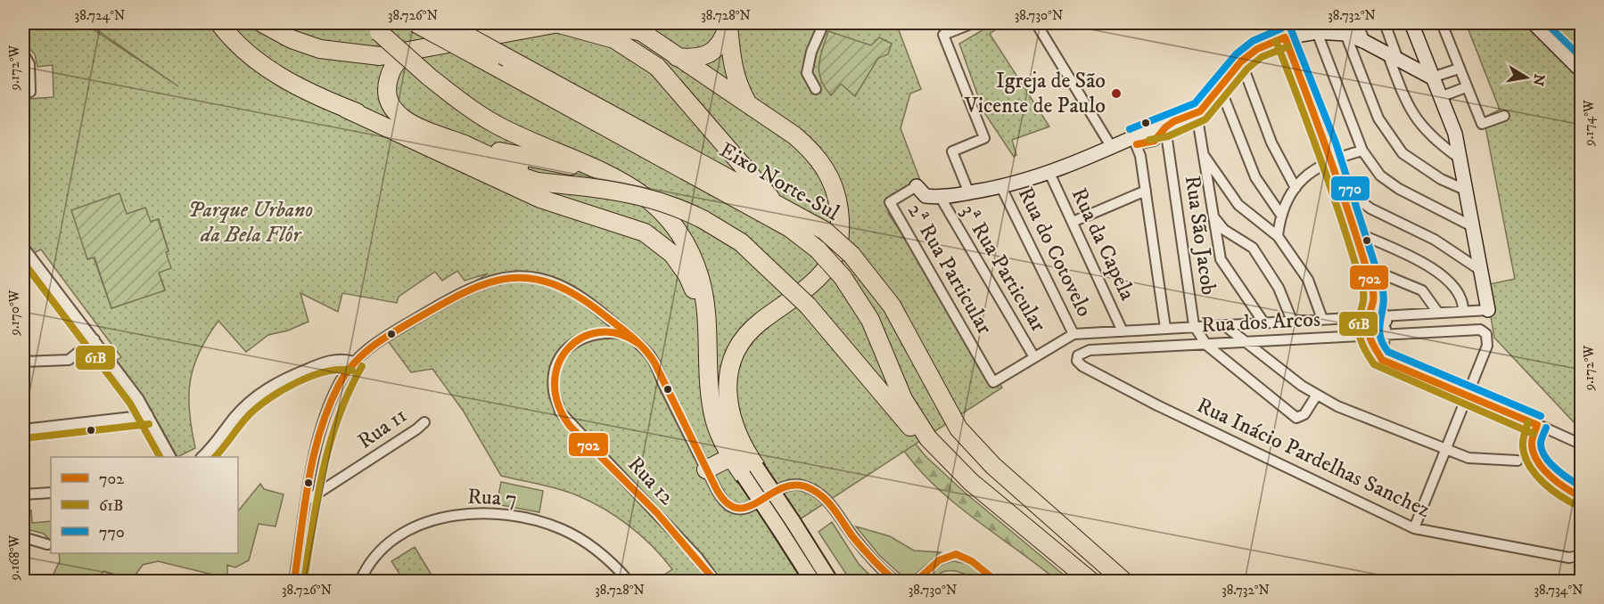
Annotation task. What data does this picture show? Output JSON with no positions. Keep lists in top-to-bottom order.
{
  "streets": {
    "highway": ["Eixo Norte-Sul"],
    "street": [
      "Rua São Jacob",
      "Rua da Capela",
      "Rua do Cotovelo",
      "3ª Rua Particular",
      "2ª Rua Particular",
      "Rua dos Arcos",
      "Rua 11",
      "Rua Inácio Pardelhas Sanchez",
      "Rua 12",
      "Rua 7"
    ]
  },
  "crossings": [
    ["Rua São Jacob", "Rua dos Arcos"],
    ["Rua da Capela", "Rua dos Arcos"],
    ["Rua do Cotovelo", "Rua dos Arcos"],
    ["3ª Rua Particular", "Rua dos Arcos"],
    ["2ª Rua Particular", "Rua dos Arcos"],
    ["Rua dos Arcos", "Rua Inácio Pardelhas Sanchez"]
  ],
  "parks": ["Parque Urbano da Bela Flôr"],
  "places": ["Igreja de São Vicente de Paulo"],
  "lines": ["transit line 770", "transit line 702", "transit line 61B"],
  "legend": ["702", "61B", "770"],
  "north": "right",
  "coordinates": [
    "38.724°N",
    "38.726°N",
    "38.728°N",
    "38.730°N",
    "38.732°N",
    "9.172°W",
    "9.174°W",
    "9.170°W",
    "9.168°W",
    "38.734°N"
  ]
}
